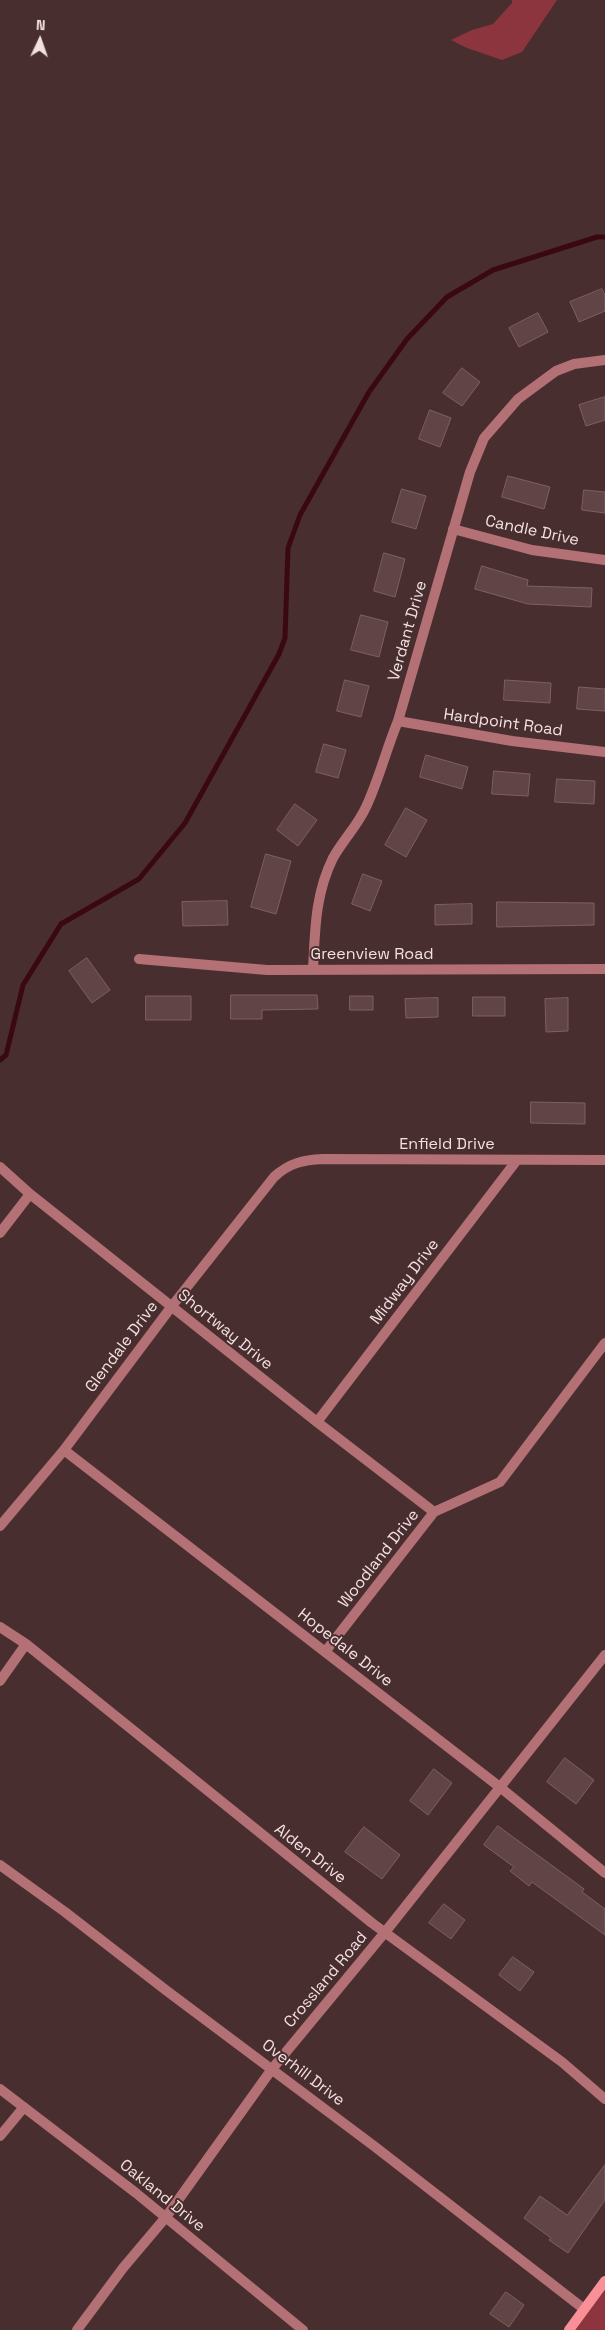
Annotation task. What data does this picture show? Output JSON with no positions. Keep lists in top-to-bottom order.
{
  "streets": {
    "street": [
      "Candle Drive",
      "Verdant Drive",
      "Hardpoint Road",
      "Greenview Road",
      "Enfield Drive",
      "Midway Drive",
      "Shortway Drive",
      "Glendale Drive",
      "Woodland Drive",
      "Hopedale Drive",
      "Alden Drive",
      "Crossland Road",
      "Overhill Drive",
      "Oakland Drive"
    ]
  },
  "crossings": [
    ["Candle Drive", "Verdant Drive"],
    ["Verdant Drive", "Hardpoint Road"],
    ["Verdant Drive", "Greenview Road"],
    ["Enfield Drive", "Midway Drive"],
    ["Enfield Drive", "Glendale Drive"],
    ["Midway Drive", "Shortway Drive"],
    ["Shortway Drive", "Glendale Drive"],
    ["Shortway Drive", "Woodland Drive"],
    ["Glendale Drive", "Hopedale Drive"],
    ["Woodland Drive", "Hopedale Drive"],
    ["Hopedale Drive", "Crossland Road"],
    ["Alden Drive", "Crossland Road"],
    ["Crossland Road", "Overhill Drive"],
    ["Crossland Road", "Oakland Drive"]
  ],
  "north": "top"
}
